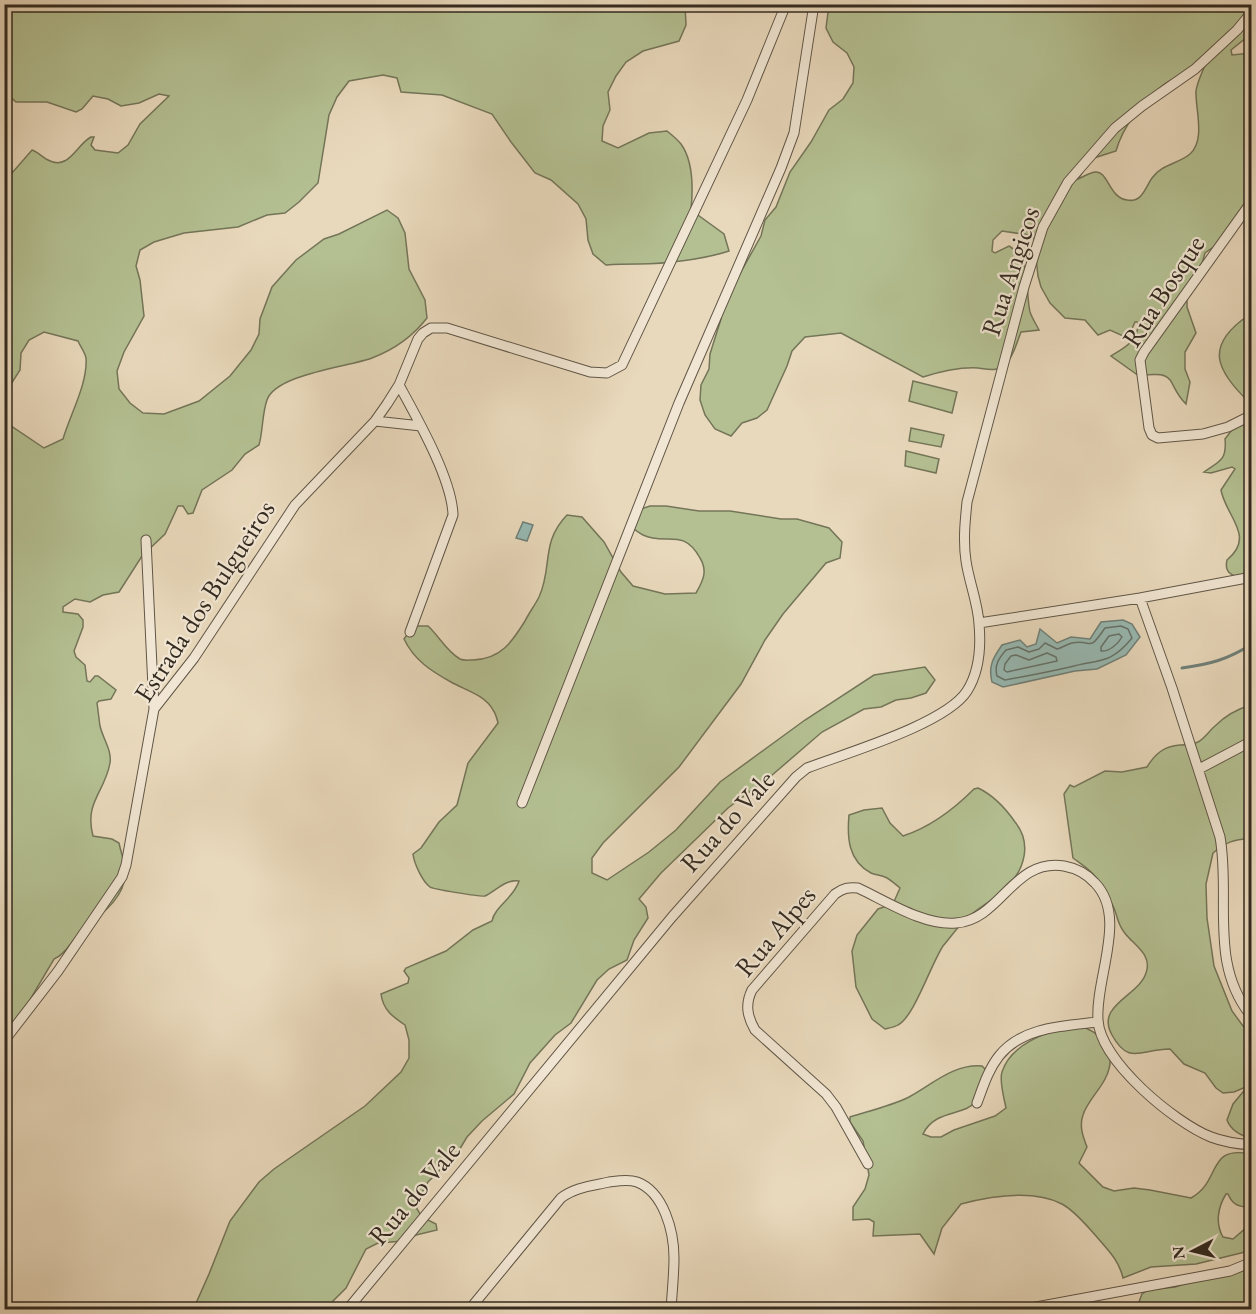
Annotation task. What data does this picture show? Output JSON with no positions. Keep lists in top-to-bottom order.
{
  "streets": {
    "street": [
      "Rua Angicos",
      "Rua Bosque",
      "Estrada dos Bulgueiros",
      "Rua do Vale",
      "Rua Alpes"
    ]
  },
  "crossings": [
    ["Rua Angicos", "Rua do Vale"]
  ],
  "north": "left"
}
